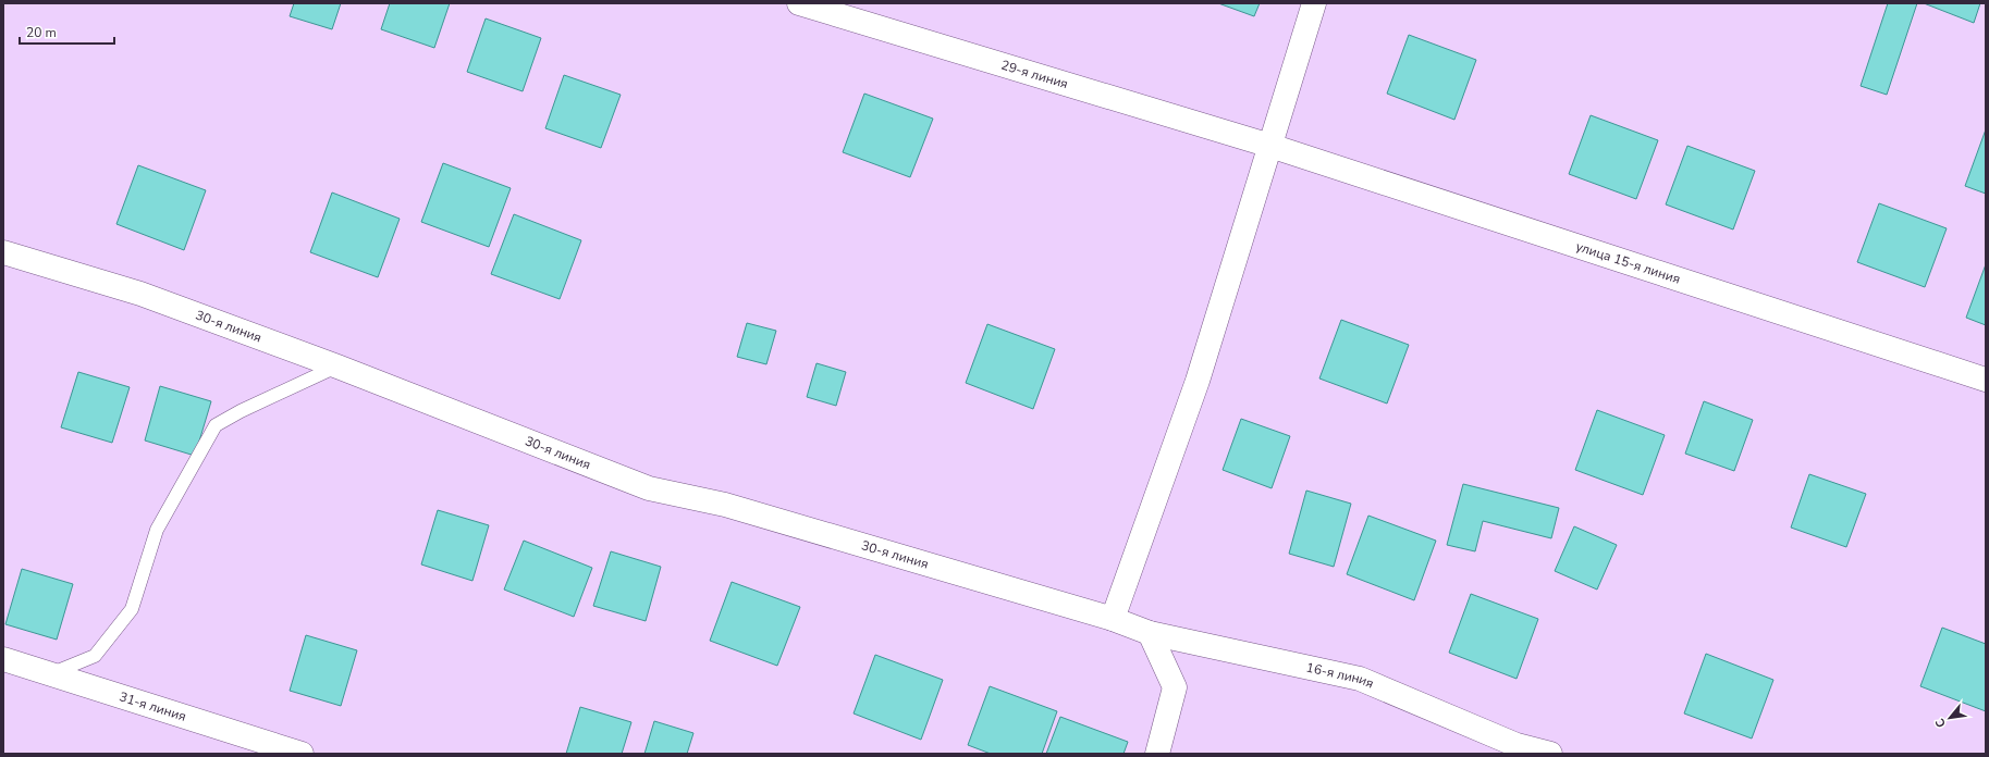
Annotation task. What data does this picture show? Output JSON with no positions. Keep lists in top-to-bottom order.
{
  "streets": {
    "street": [
      "29-я линия",
      "улица 15-я линия",
      "30-я линия",
      "16-я линия",
      "31-я линия"
    ]
  },
  "crossings": [
    ["29-я линия", "улица 15-я линия"],
    ["30-я линия", "16-я линия"]
  ],
  "scale_bar": "20 m",
  "north": "bottom left"
}
